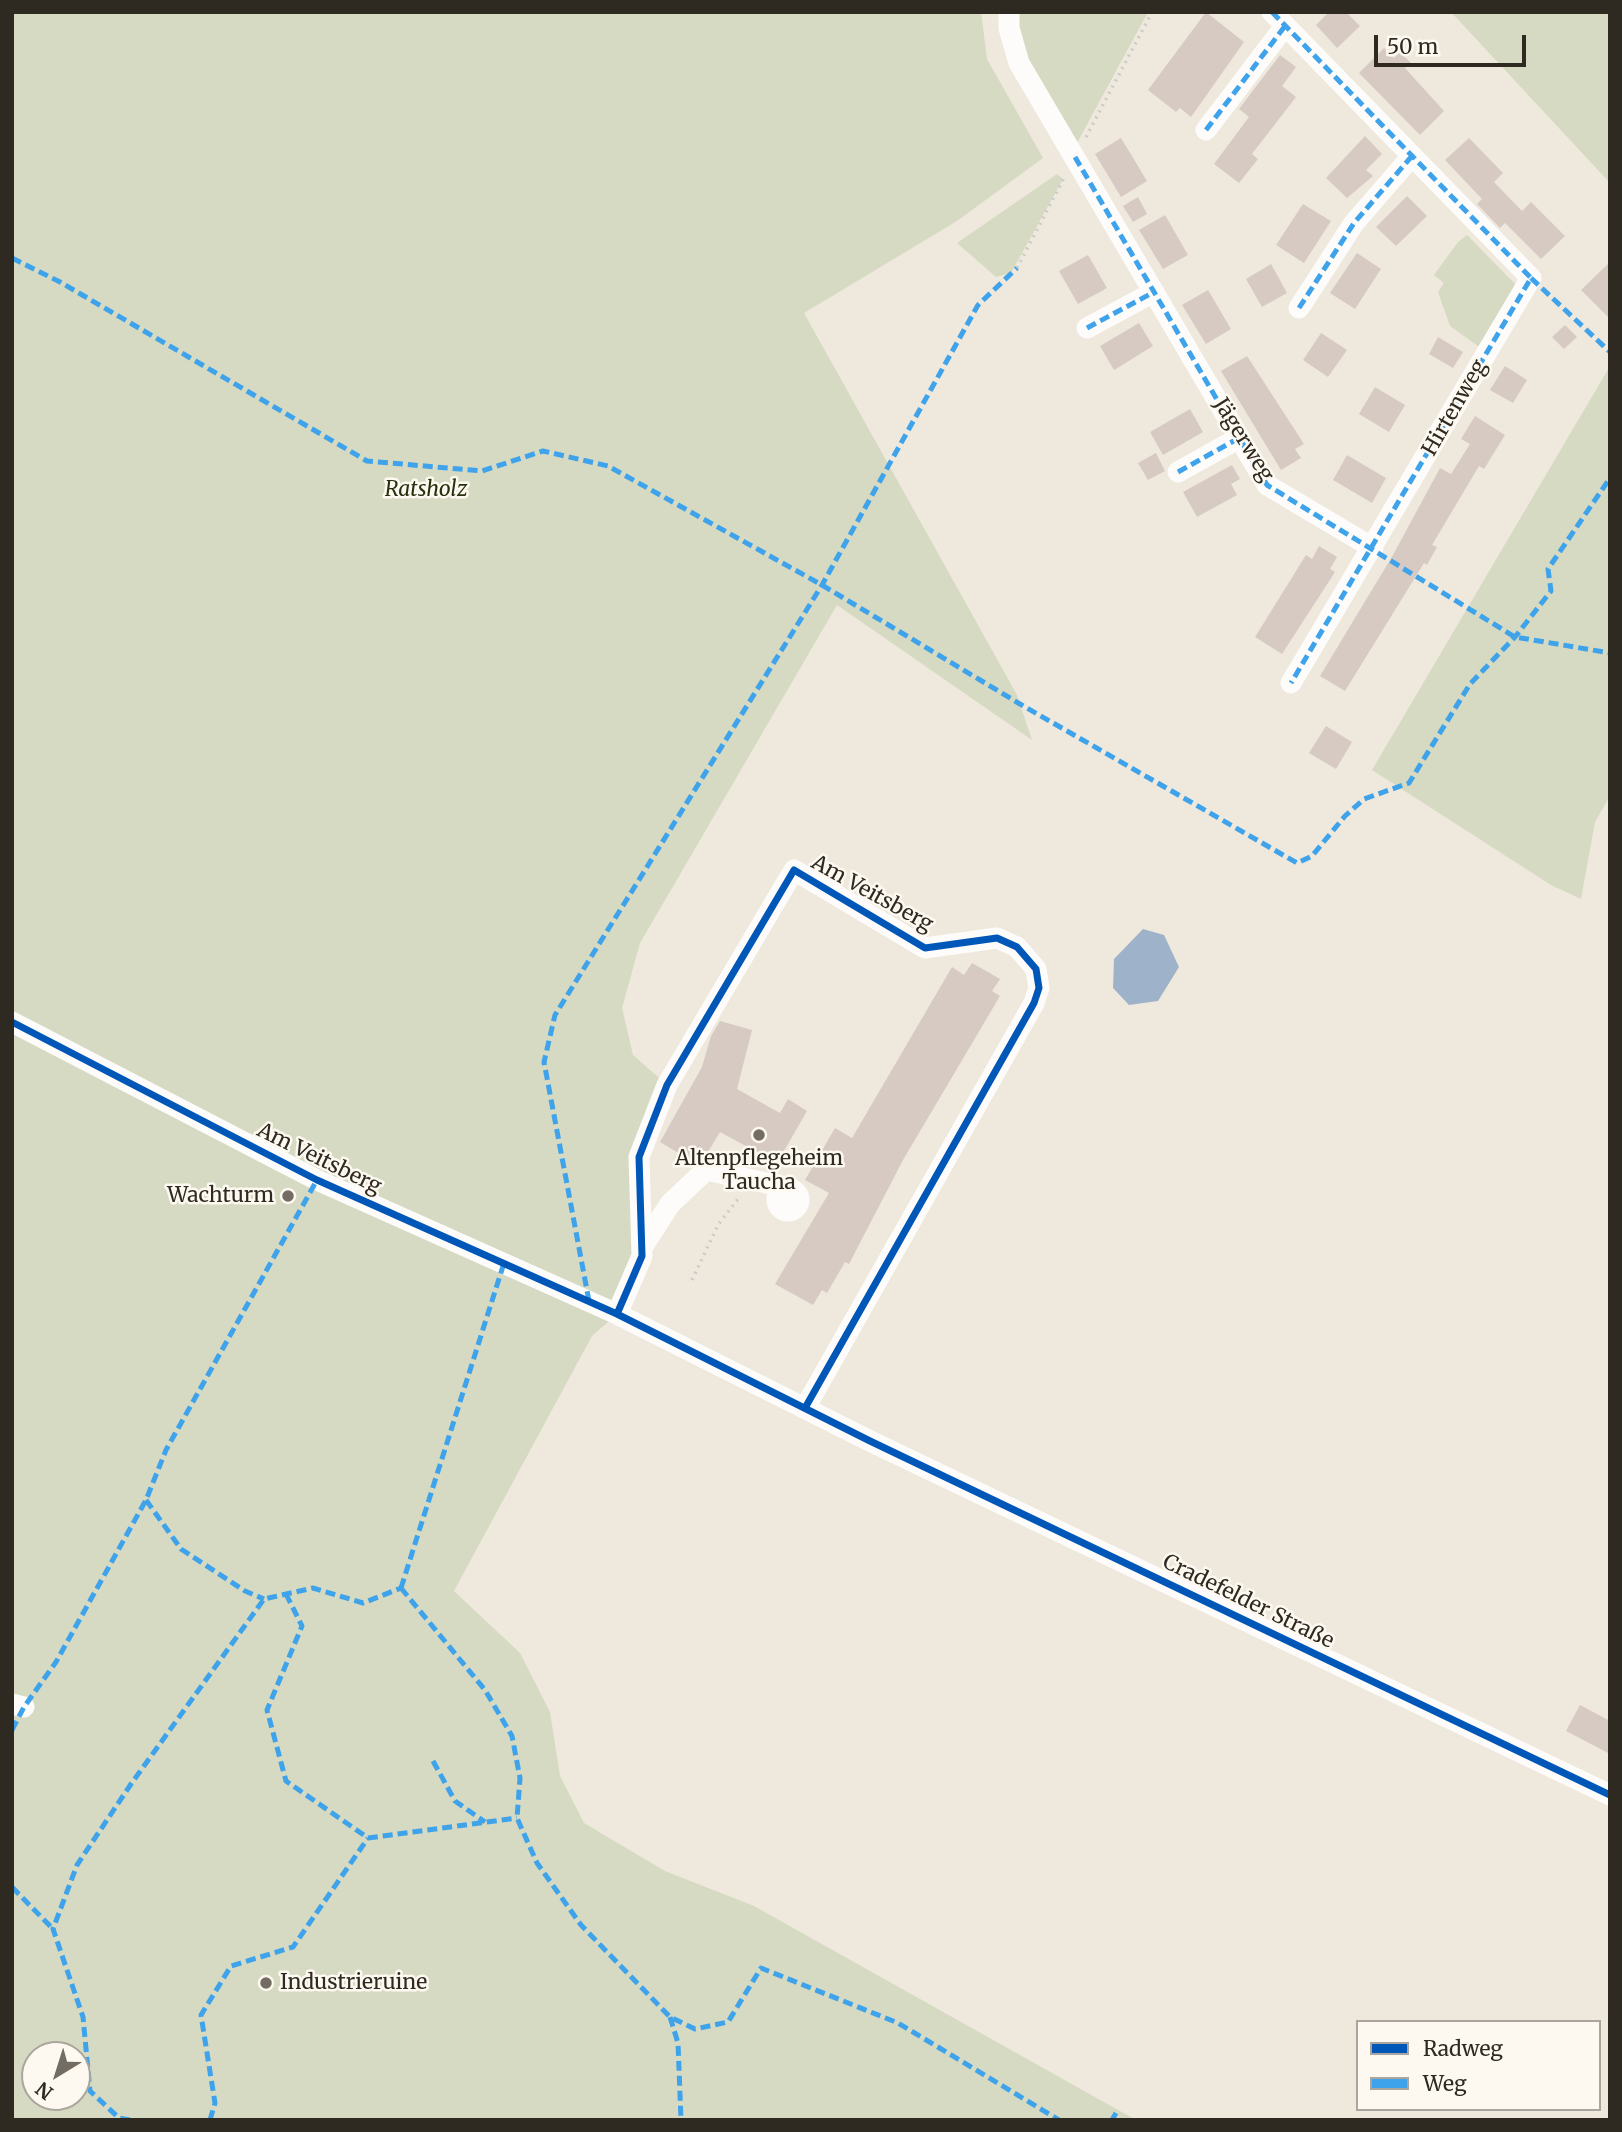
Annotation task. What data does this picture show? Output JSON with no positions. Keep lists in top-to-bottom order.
{
  "streets": {
    "street": [
      "Hirtenweg",
      "Jägerweg",
      "Am Veitsberg",
      "Cradefelder Straße"
    ]
  },
  "crossings": [
    ["Hirtenweg", "Jägerweg"],
    ["Am Veitsberg", "Cradefelder Straße"]
  ],
  "parks": ["Ratsholz"],
  "places": ["Altenpflegeheim Taucha", "Wachturm", "Industrieruine"],
  "legend": ["Radweg", "Weg"],
  "scale_bar": "50 m",
  "north": "bottom left"
}
